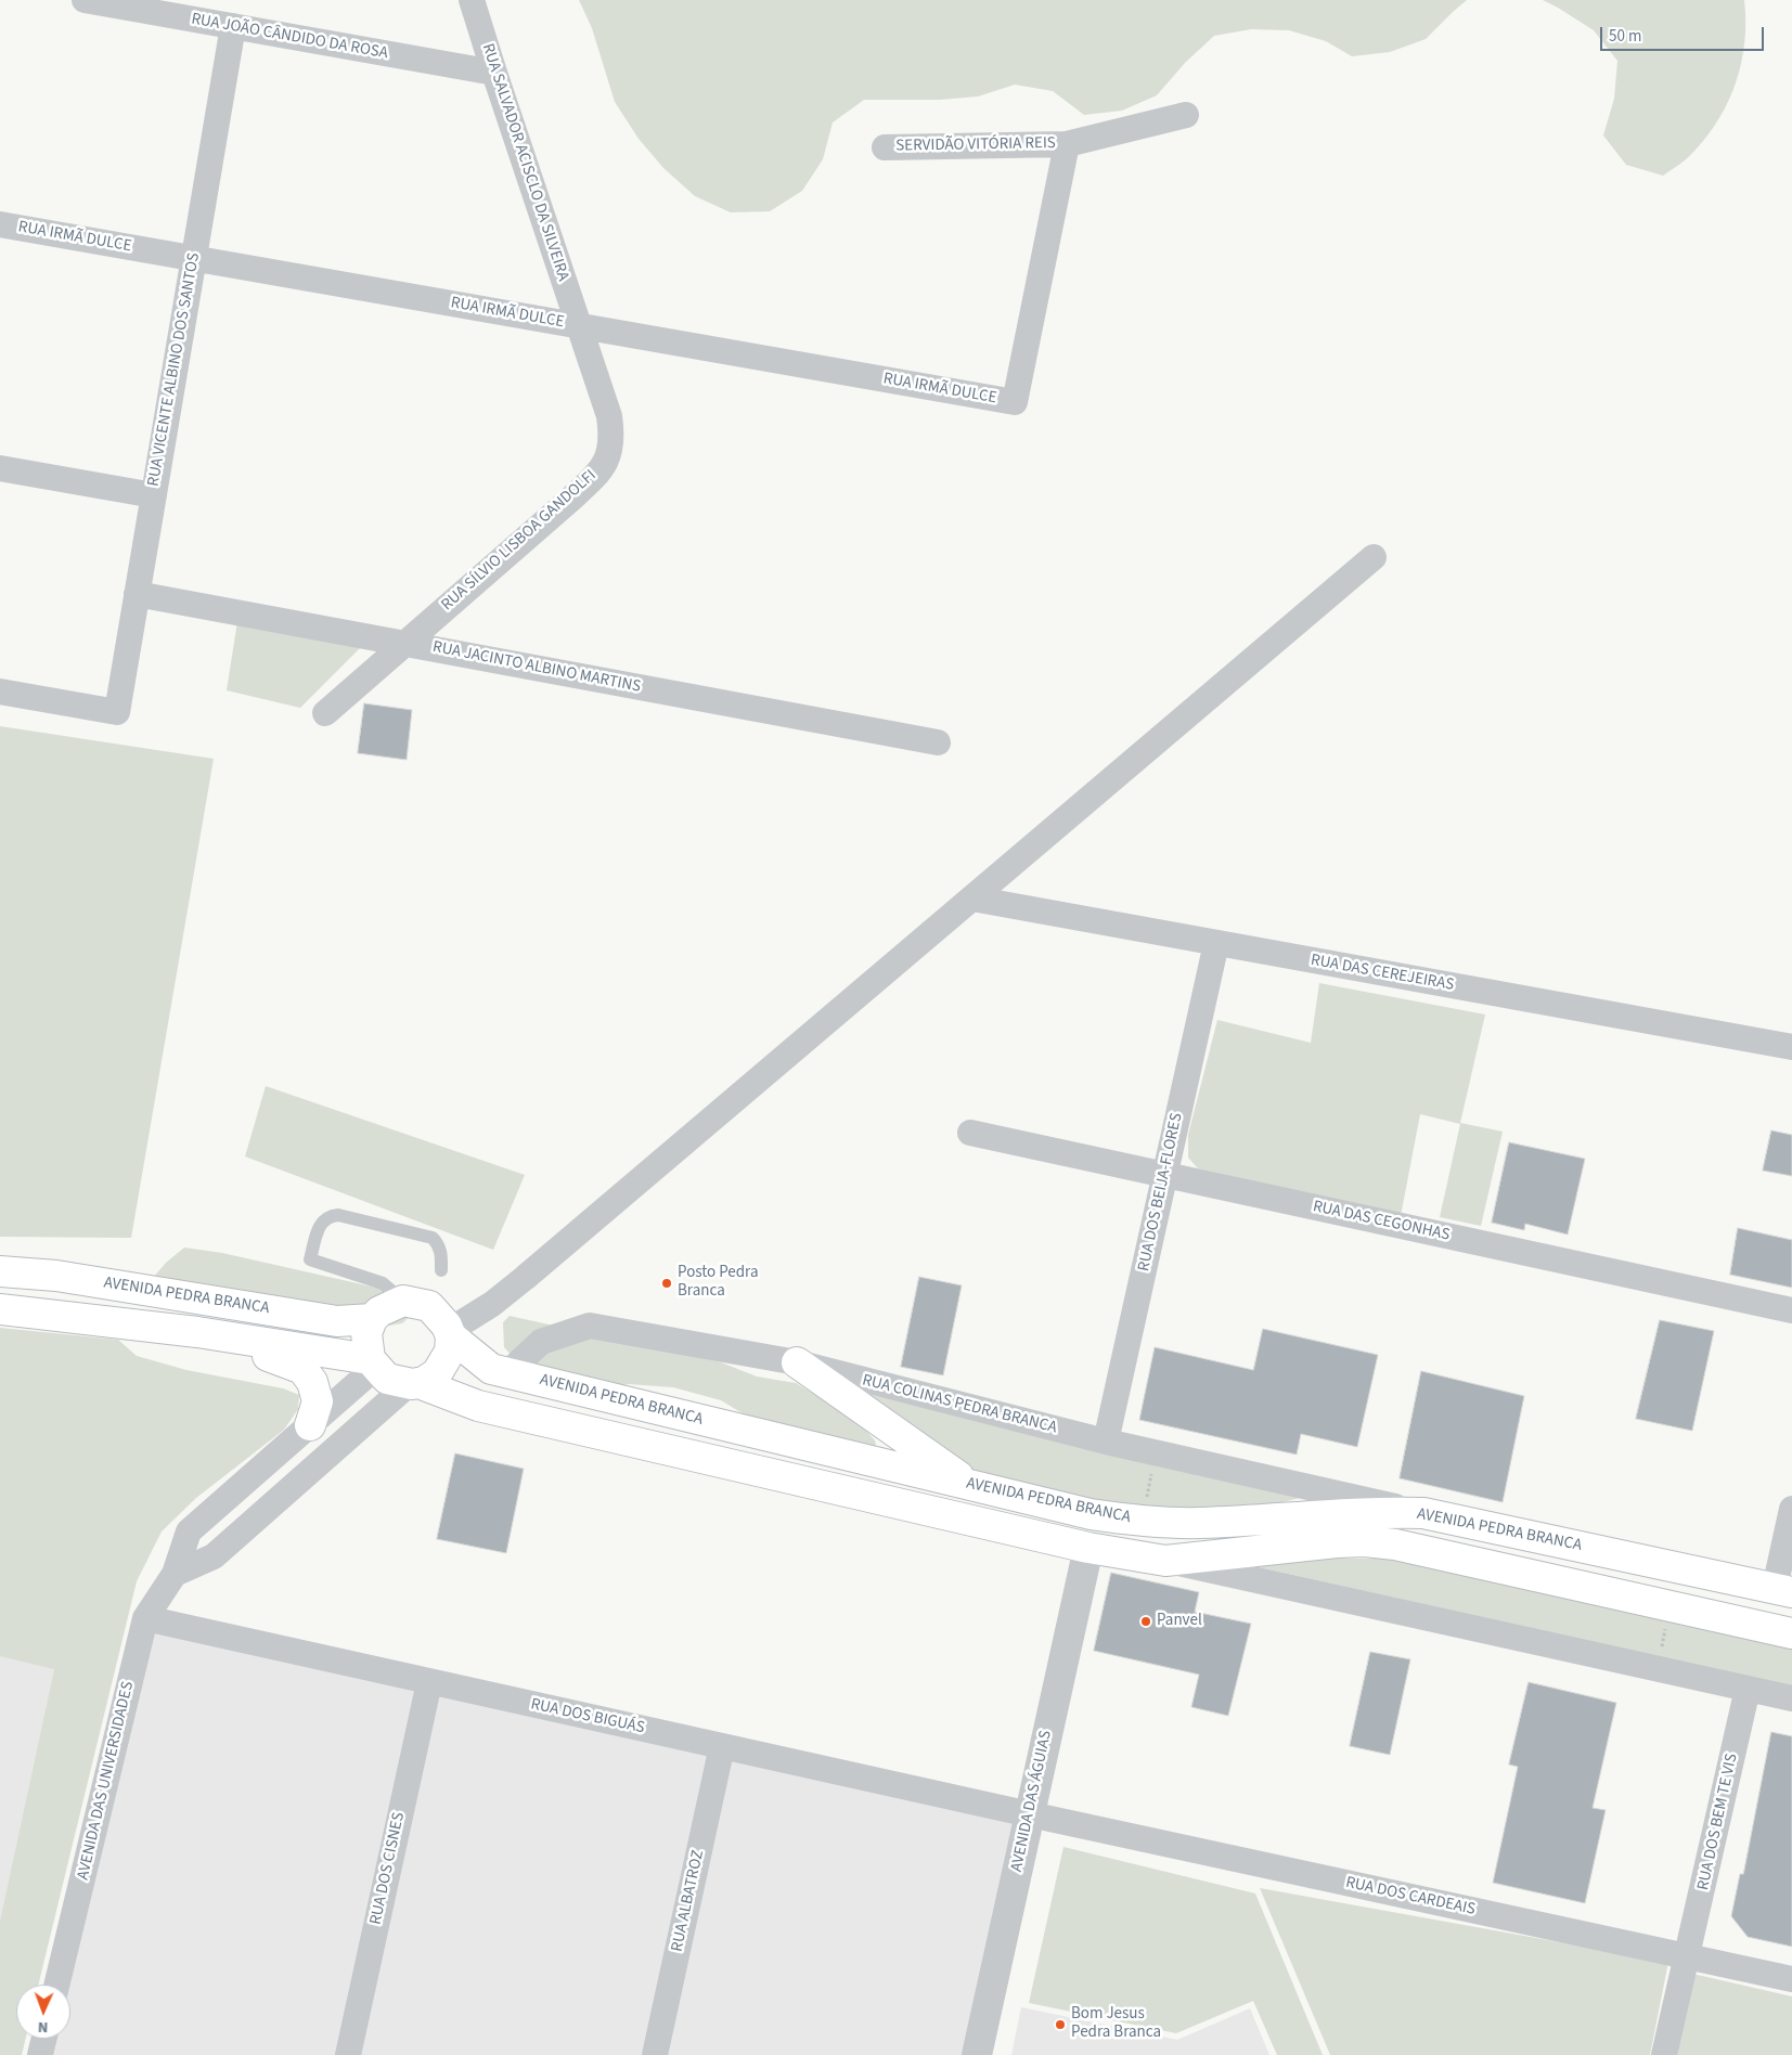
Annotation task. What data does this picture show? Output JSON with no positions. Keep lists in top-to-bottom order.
{
  "streets": {
    "main road": ["AVENIDA PEDRA BRANCA"],
    "street": [
      "RUA JOÃO CÂNDIDO DA ROSA",
      "SERVIDÃO VITÓRIA REIS",
      "RUA SALVADOR ACISCLO DA SILVEIRA",
      "RUA IRMÃ DULCE",
      "RUA VICENTE ALBINO DOS SANTOS",
      "RUA SÍLVIO LISBOA GANDOLFI",
      "RUA JACINTO ALBINO MARTINS",
      "RUA DAS CEREJEIRAS",
      "RUA DOS BEIJA-FLORES",
      "RUA DAS CEGONHAS",
      "RUA COLINAS PEDRA BRANCA",
      "RUA DOS BIGUÁS",
      "AVENIDA DAS UNIVERSIDADES",
      "AVENIDA DAS ÁGUIAS",
      "RUA DOS BEM TE VIS",
      "RUA DOS CISNES",
      "RUA DOS CARDEAIS",
      "RUA ALBATROZ"
    ]
  },
  "crossings": [
    ["RUA JOÃO CÂNDIDO DA ROSA", "RUA SALVADOR ACISCLO DA SILVEIRA"],
    ["RUA JOÃO CÂNDIDO DA ROSA", "RUA VICENTE ALBINO DOS SANTOS"],
    ["SERVIDÃO VITÓRIA REIS", "RUA IRMÃ DULCE"],
    ["RUA SALVADOR ACISCLO DA SILVEIRA", "RUA IRMÃ DULCE"],
    ["RUA SALVADOR ACISCLO DA SILVEIRA", "RUA SÍLVIO LISBOA GANDOLFI"],
    ["RUA IRMÃ DULCE", "RUA VICENTE ALBINO DOS SANTOS"],
    ["RUA IRMÃ DULCE", "RUA SÍLVIO LISBOA GANDOLFI"],
    ["RUA VICENTE ALBINO DOS SANTOS", "RUA JACINTO ALBINO MARTINS"],
    ["RUA SÍLVIO LISBOA GANDOLFI", "RUA JACINTO ALBINO MARTINS"],
    ["RUA DAS CEREJEIRAS", "RUA DOS BEIJA-FLORES"],
    ["RUA DOS BEIJA-FLORES", "RUA DAS CEGONHAS"],
    ["RUA DOS BEIJA-FLORES", "RUA COLINAS PEDRA BRANCA"],
    ["AVENIDA PEDRA BRANCA", "RUA COLINAS PEDRA BRANCA"],
    ["AVENIDA PEDRA BRANCA", "AVENIDA DAS UNIVERSIDADES"],
    ["AVENIDA PEDRA BRANCA", "AVENIDA DAS ÁGUIAS"],
    ["AVENIDA PEDRA BRANCA", "RUA DOS BEM TE VIS"],
    ["RUA DOS BIGUÁS", "AVENIDA DAS UNIVERSIDADES"],
    ["RUA DOS BIGUÁS", "AVENIDA DAS ÁGUIAS"],
    ["RUA DOS BIGUÁS", "RUA DOS CISNES"],
    ["RUA DOS BIGUÁS", "RUA DOS CARDEAIS"],
    ["RUA DOS BIGUÁS", "RUA ALBATROZ"],
    ["AVENIDA DAS ÁGUIAS", "RUA DOS CARDEAIS"],
    ["RUA DOS BEM TE VIS", "RUA DOS CARDEAIS"]
  ],
  "places": ["Posto Pedra Branca", "Panvel", "Bom Jesus Pedra Branca"],
  "scale_bar": "50 m",
  "north": "bottom"
}
